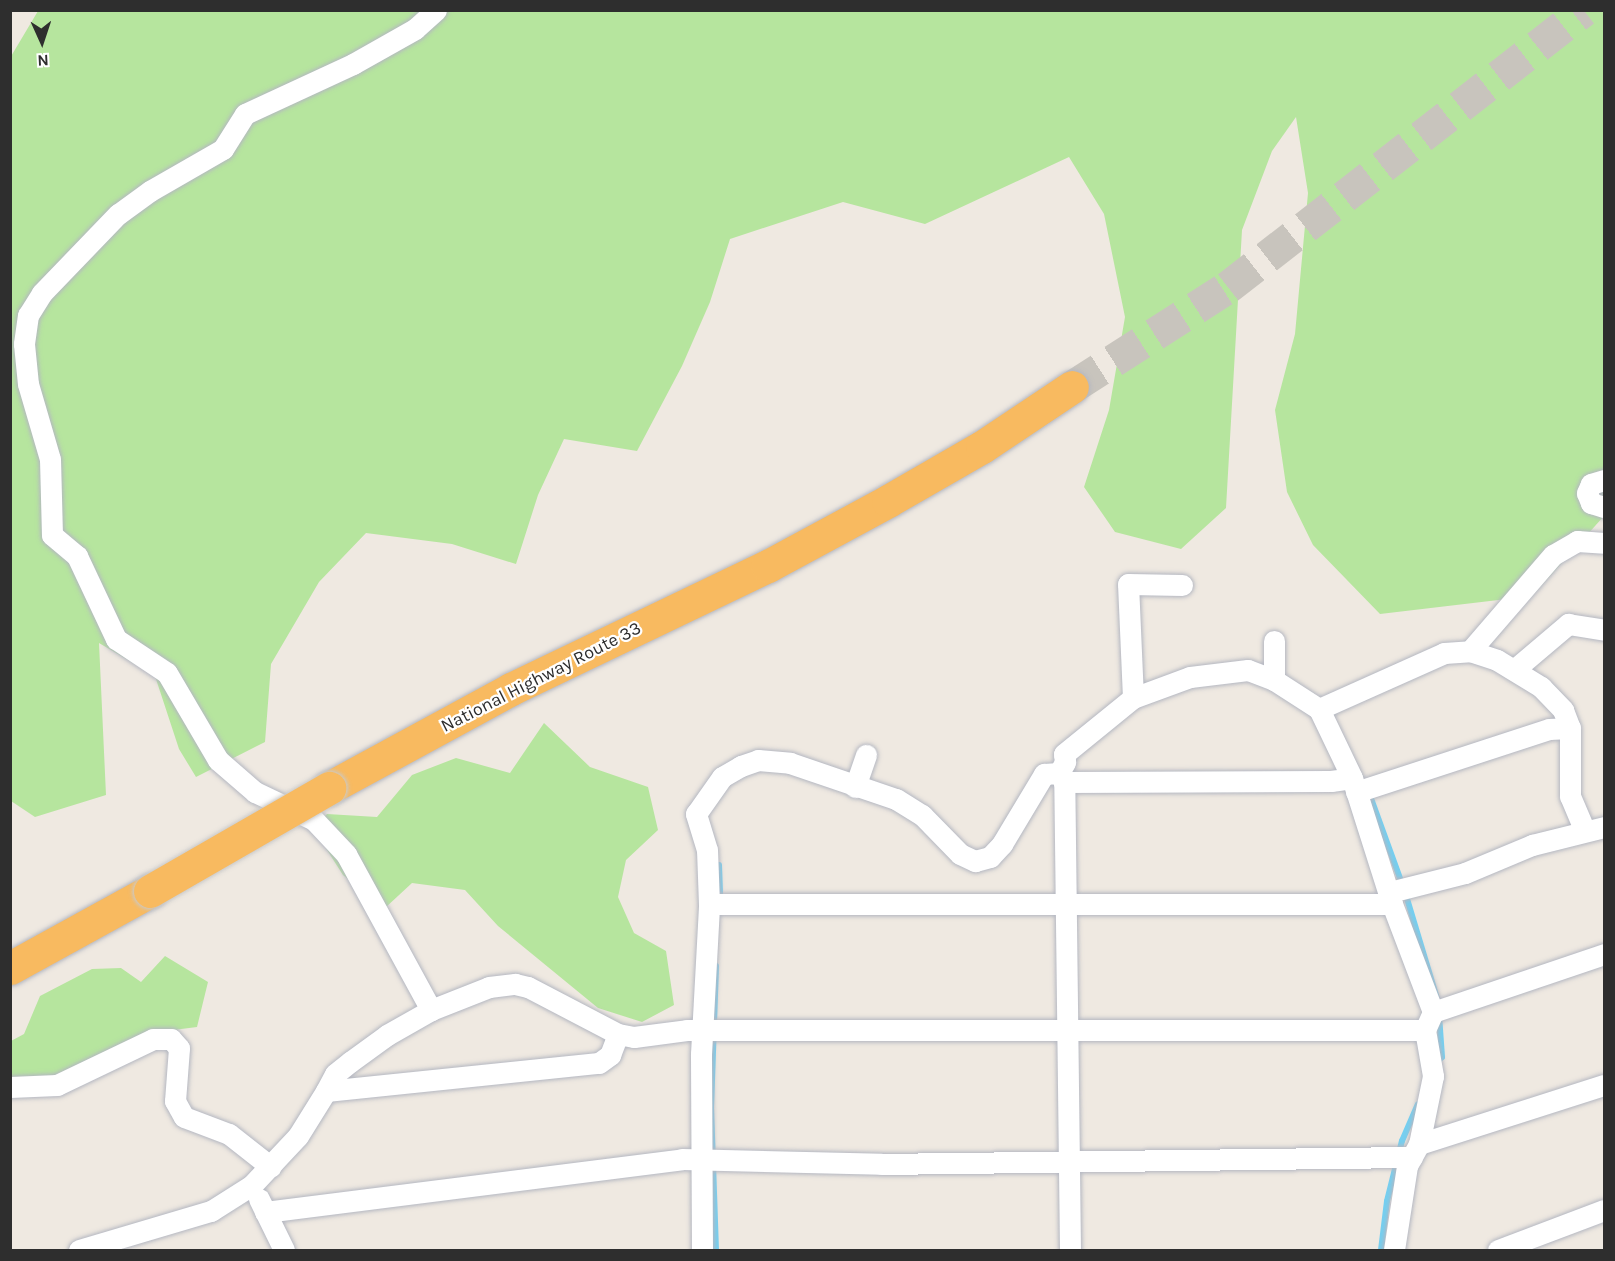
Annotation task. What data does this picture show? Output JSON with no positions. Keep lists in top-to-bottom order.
{
  "streets": {
    "highway": ["National Highway Route 33"]
  },
  "north": "bottom"
}
